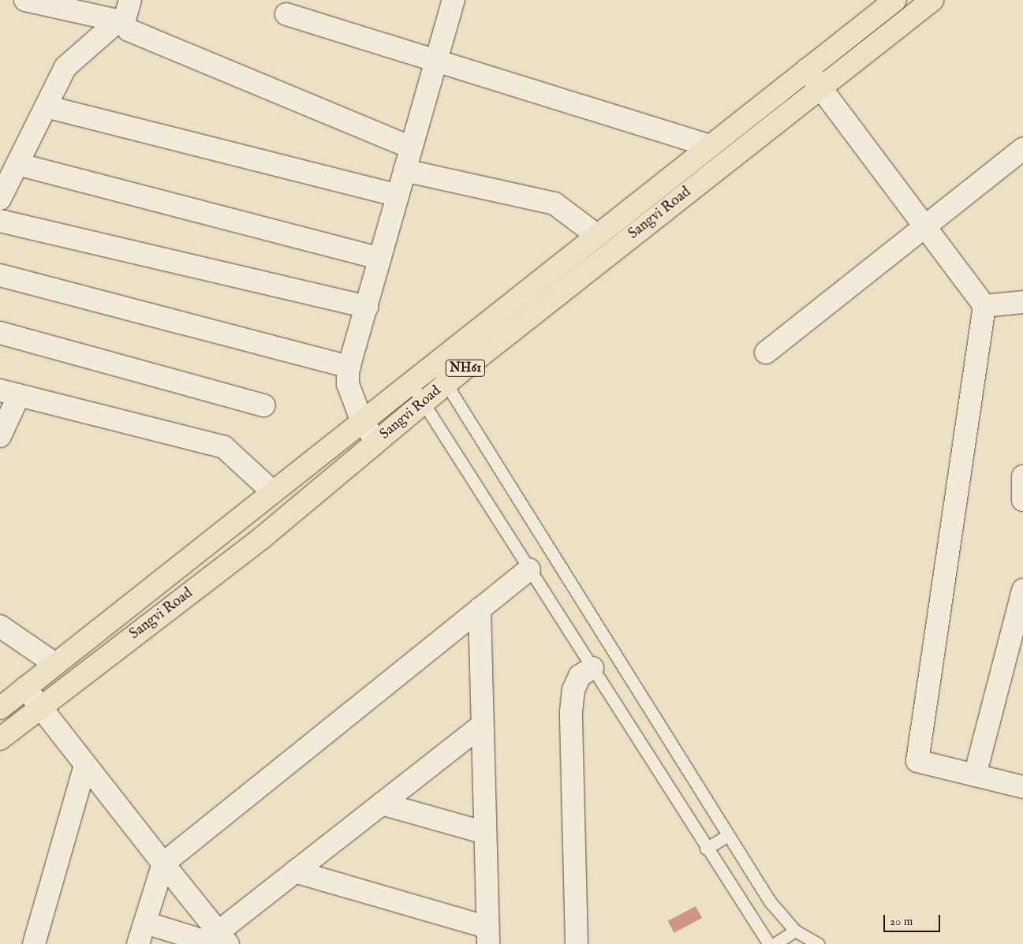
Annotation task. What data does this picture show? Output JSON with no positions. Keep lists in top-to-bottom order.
{
  "streets": {
    "highway": ["Sangvi Road", "NH61"]
  },
  "scale_bar": "20 m"
}
